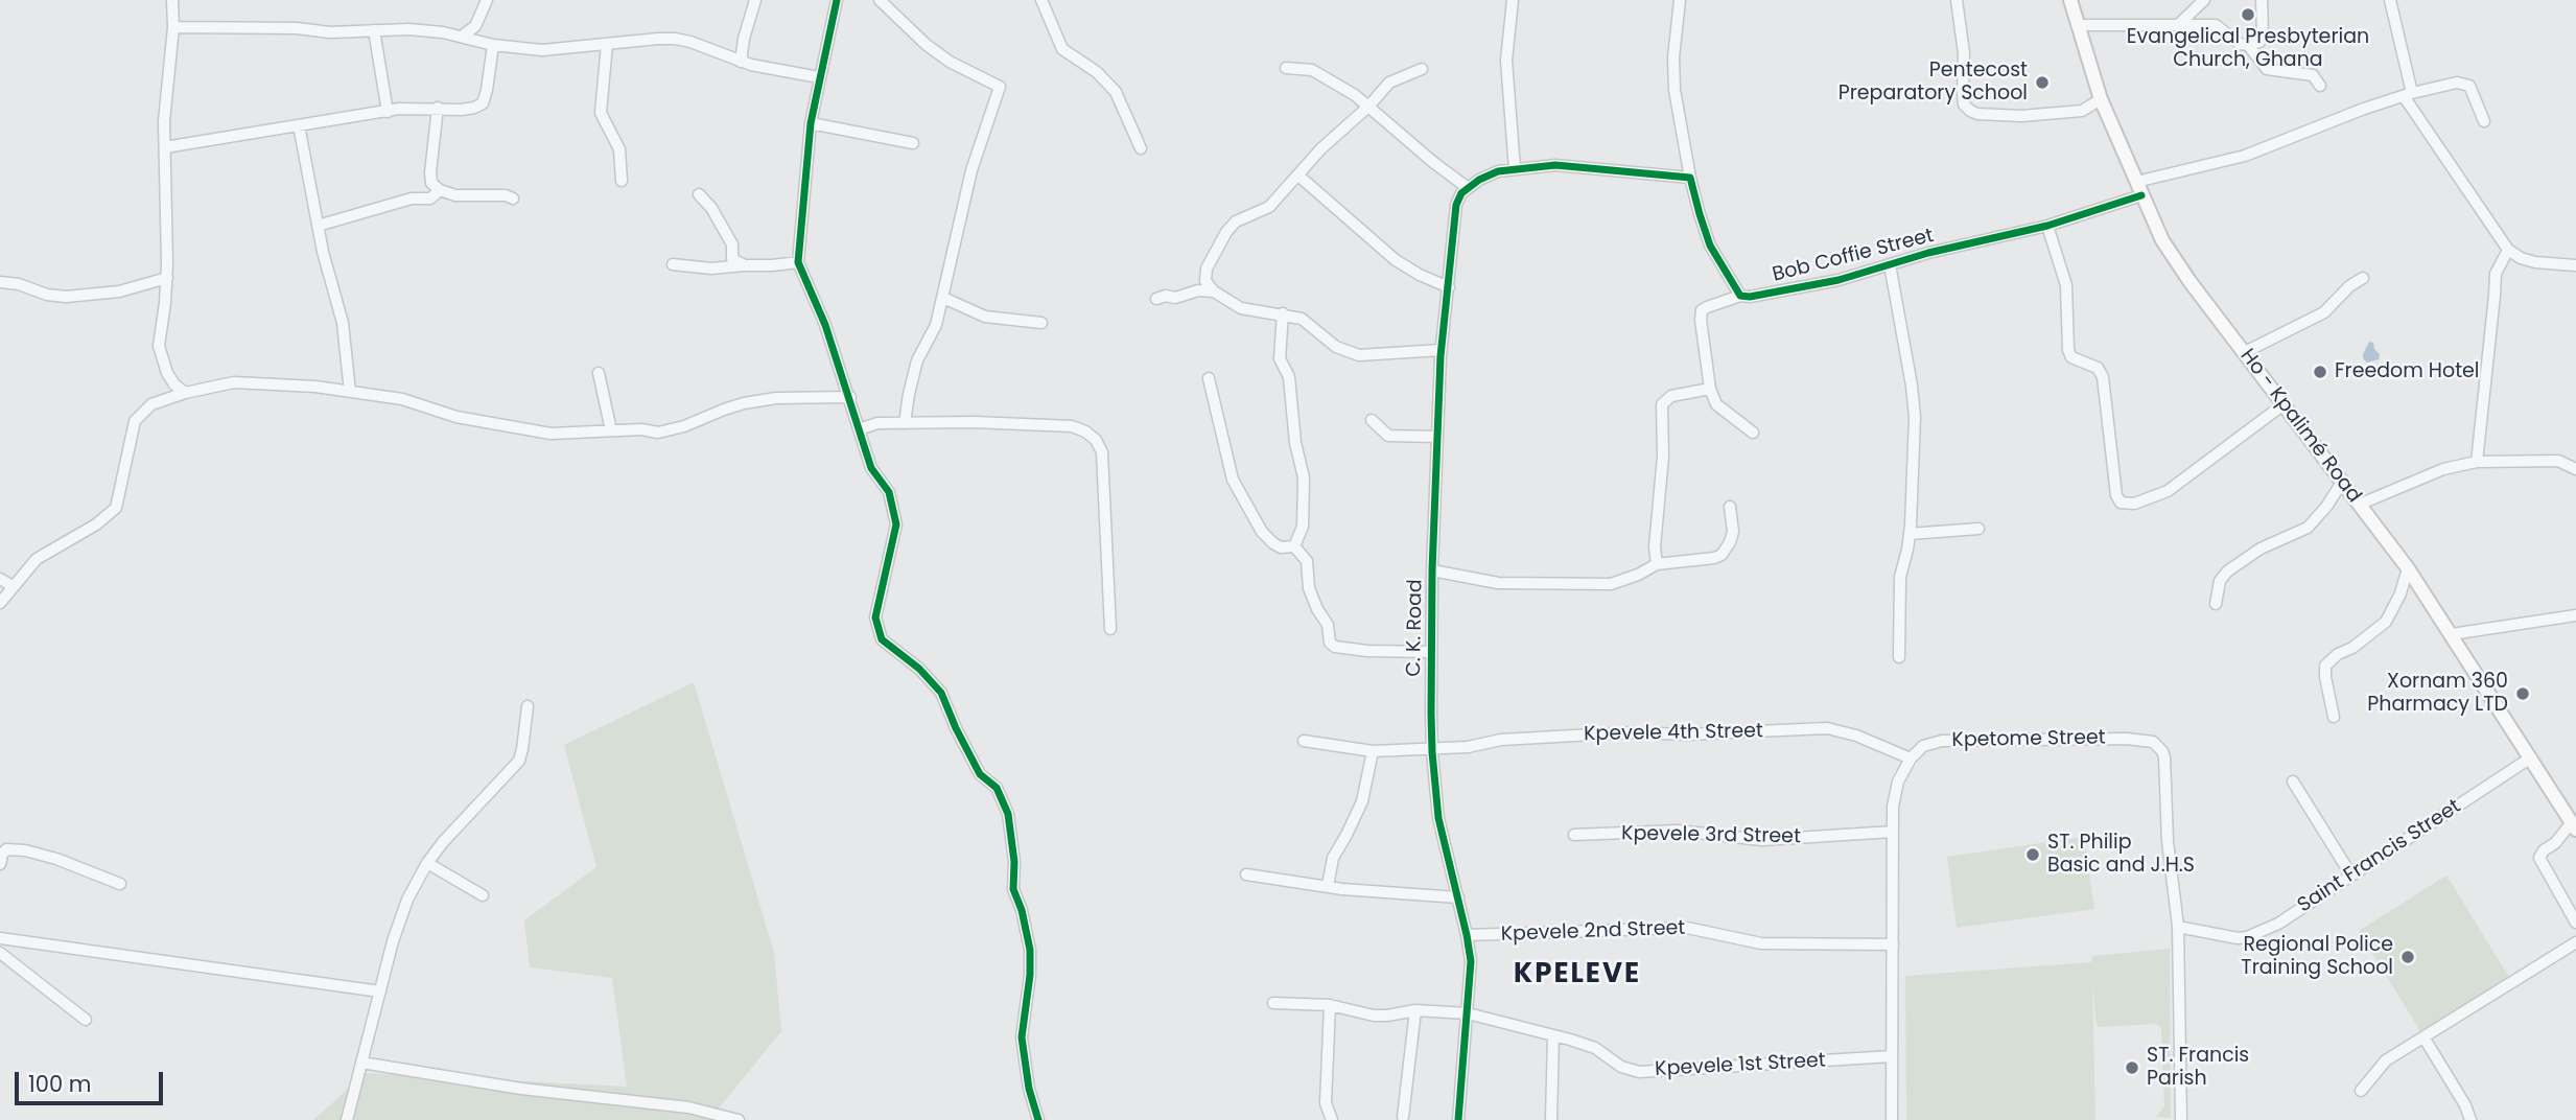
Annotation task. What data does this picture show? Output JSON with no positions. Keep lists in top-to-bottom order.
{
  "streets": {
    "main road": ["Ho - Kpalimé Road"],
    "street": [
      "Bob Coffie Street",
      "C. K. Road",
      "Kpevele 4th Street",
      "Kpetome Street",
      "Kpevele 3rd Street",
      "Saint Francis Street",
      "Kpevele 2nd Street",
      "Kpevele 1st Street"
    ]
  },
  "crossings": [
    ["Bob Coffie Street", "Ho - Kpalimé Road"],
    ["Ho - Kpalimé Road", "Saint Francis Street"],
    ["C. K. Road", "Kpevele 4th Street"],
    ["C. K. Road", "Kpevele 2nd Street"],
    ["C. K. Road", "Kpevele 1st Street"],
    ["Kpevele 4th Street", "Kpetome Street"],
    ["Kpetome Street", "Saint Francis Street"]
  ],
  "districts": ["KPELEVE"],
  "places": [
    "Evangelical Presbyterian Church, Ghana",
    "Pentecost Preparatory School",
    "Freedom Hotel",
    "Xornam 360 Pharmacy LTD",
    "ST. Philip Basic and J.H.S",
    "Regional Police Training School",
    "ST. Francis Parish"
  ],
  "scale_bar": "100 m"
}
